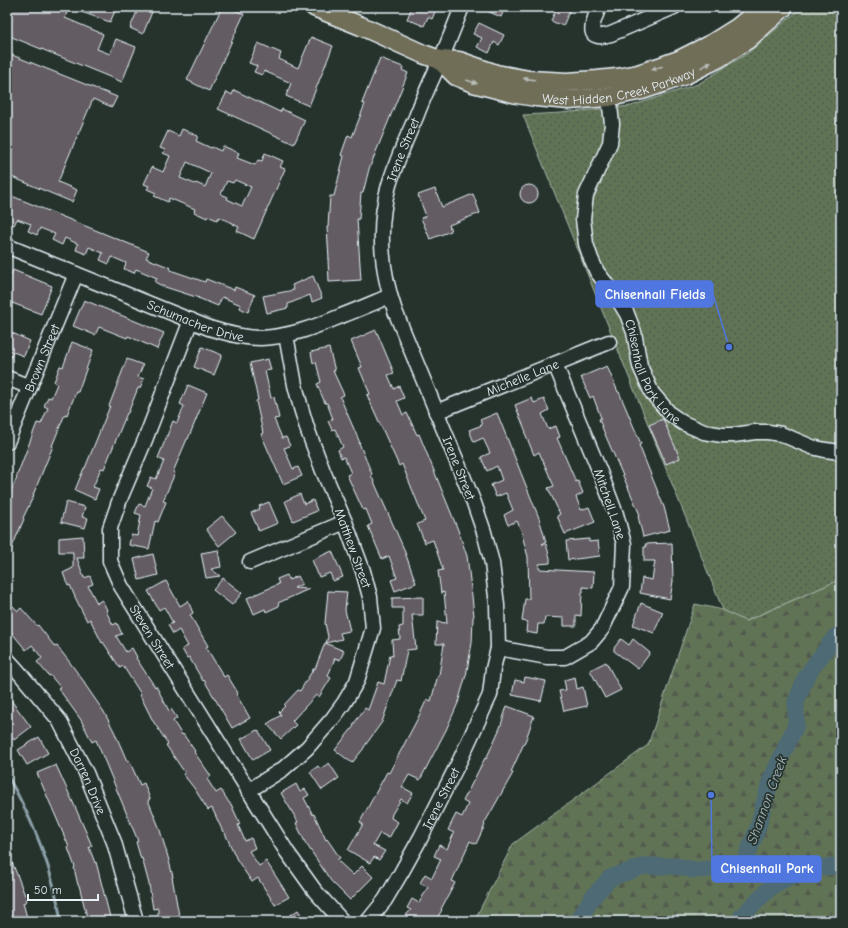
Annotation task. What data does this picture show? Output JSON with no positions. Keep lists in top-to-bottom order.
{
  "streets": {
    "main road": ["West Hidden Creek Parkway"],
    "street": [
      "Irene Street",
      "Schumacher Drive",
      "Brown Street",
      "Chisenhall Park Lane",
      "Michelle Lane",
      "Mitchell Lane",
      "Matthew Street",
      "Steven Street",
      "Darren Drive"
    ]
  },
  "crossings": [
    ["West Hidden Creek Parkway", "Irene Street"],
    ["West Hidden Creek Parkway", "Chisenhall Park Lane"],
    ["Irene Street", "Schumacher Drive"],
    ["Irene Street", "Michelle Lane"],
    ["Irene Street", "Mitchell Lane"],
    ["Schumacher Drive", "Brown Street"],
    ["Schumacher Drive", "Matthew Street"],
    ["Schumacher Drive", "Steven Street"],
    ["Michelle Lane", "Mitchell Lane"],
    ["Matthew Street", "Steven Street"]
  ],
  "water": ["Shannon Creek"],
  "places": ["Chisenhall Fields", "Chisenhall Park"],
  "scale_bar": "50 m"
}
